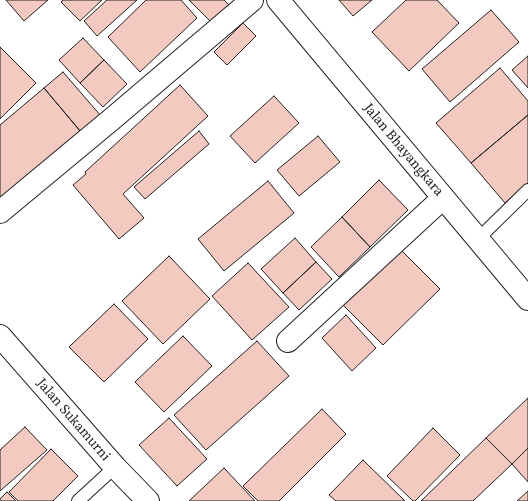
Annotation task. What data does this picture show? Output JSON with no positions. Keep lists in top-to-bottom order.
{
  "streets": {
    "street": ["Jalan Bhayangkara", "Jalan Sukamurni"]
  }
}
